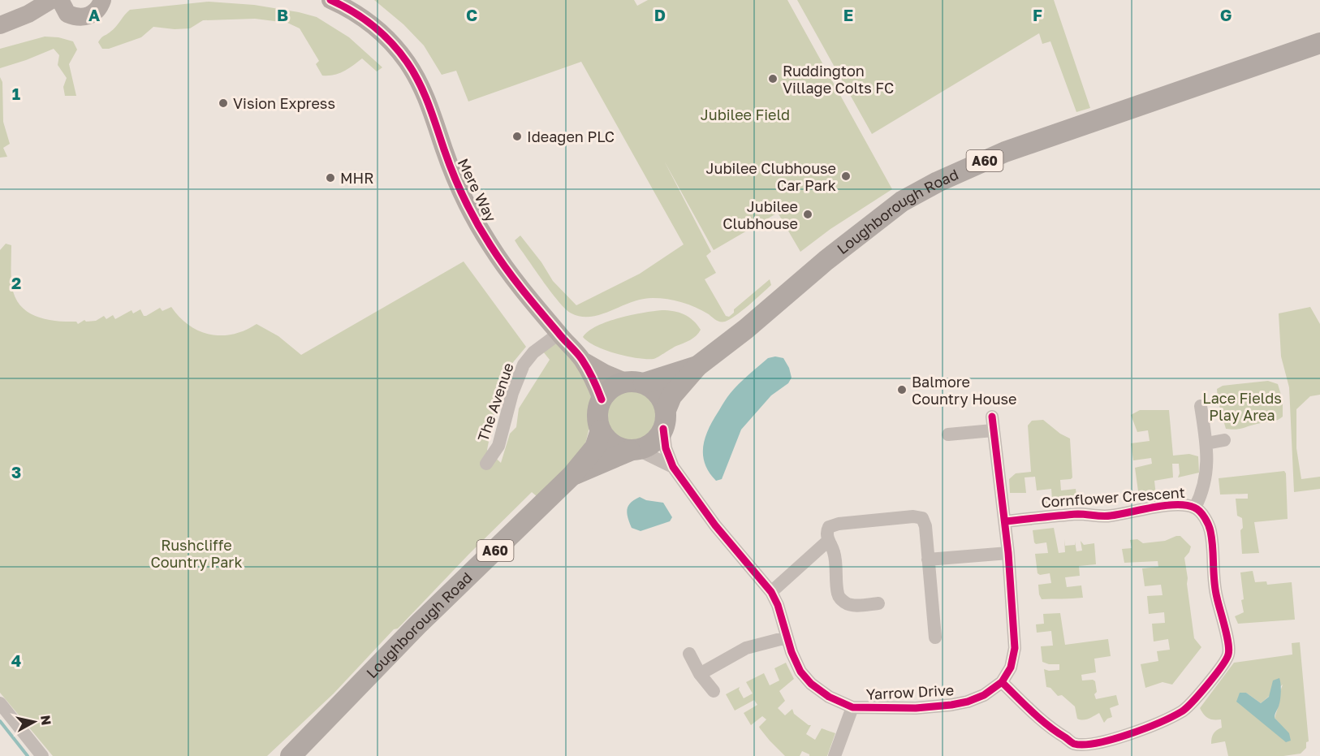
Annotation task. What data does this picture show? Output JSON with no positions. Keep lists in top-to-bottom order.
{
  "streets": {
    "main road": ["A60", "Loughborough Road"],
    "street": [
      "Mere Way",
      "The Avenue",
      "Cornflower Crescent",
      "Yarrow Drive"
    ]
  },
  "crossings": [
    ["A60", "Mere Way"],
    ["A60", "Loughborough Road"],
    ["A60", "Yarrow Drive"],
    ["Mere Way", "Loughborough Road"],
    ["Mere Way", "The Avenue"],
    ["Mere Way", "Yarrow Drive"],
    ["Loughborough Road", "Yarrow Drive"],
    ["Cornflower Crescent", "Yarrow Drive"]
  ],
  "parks": ["Jubilee Field", "Lace Fields Play Area", "Rushcliffe Country Park"],
  "places": [
    "Ruddington Village Colts FC",
    "Vision Express",
    "Ideagen PLC",
    "Jubilee Clubhouse Car Park",
    "MHR",
    "Jubilee Clubhouse",
    "Balmore Country House"
  ],
  "north": "right",
  "grid": {
    "columns": [
      "A",
      "B",
      "C",
      "D",
      "E",
      "F",
      "G"
    ],
    "rows": [
      "1",
      "2",
      "3",
      "4"
    ]
  }
}
